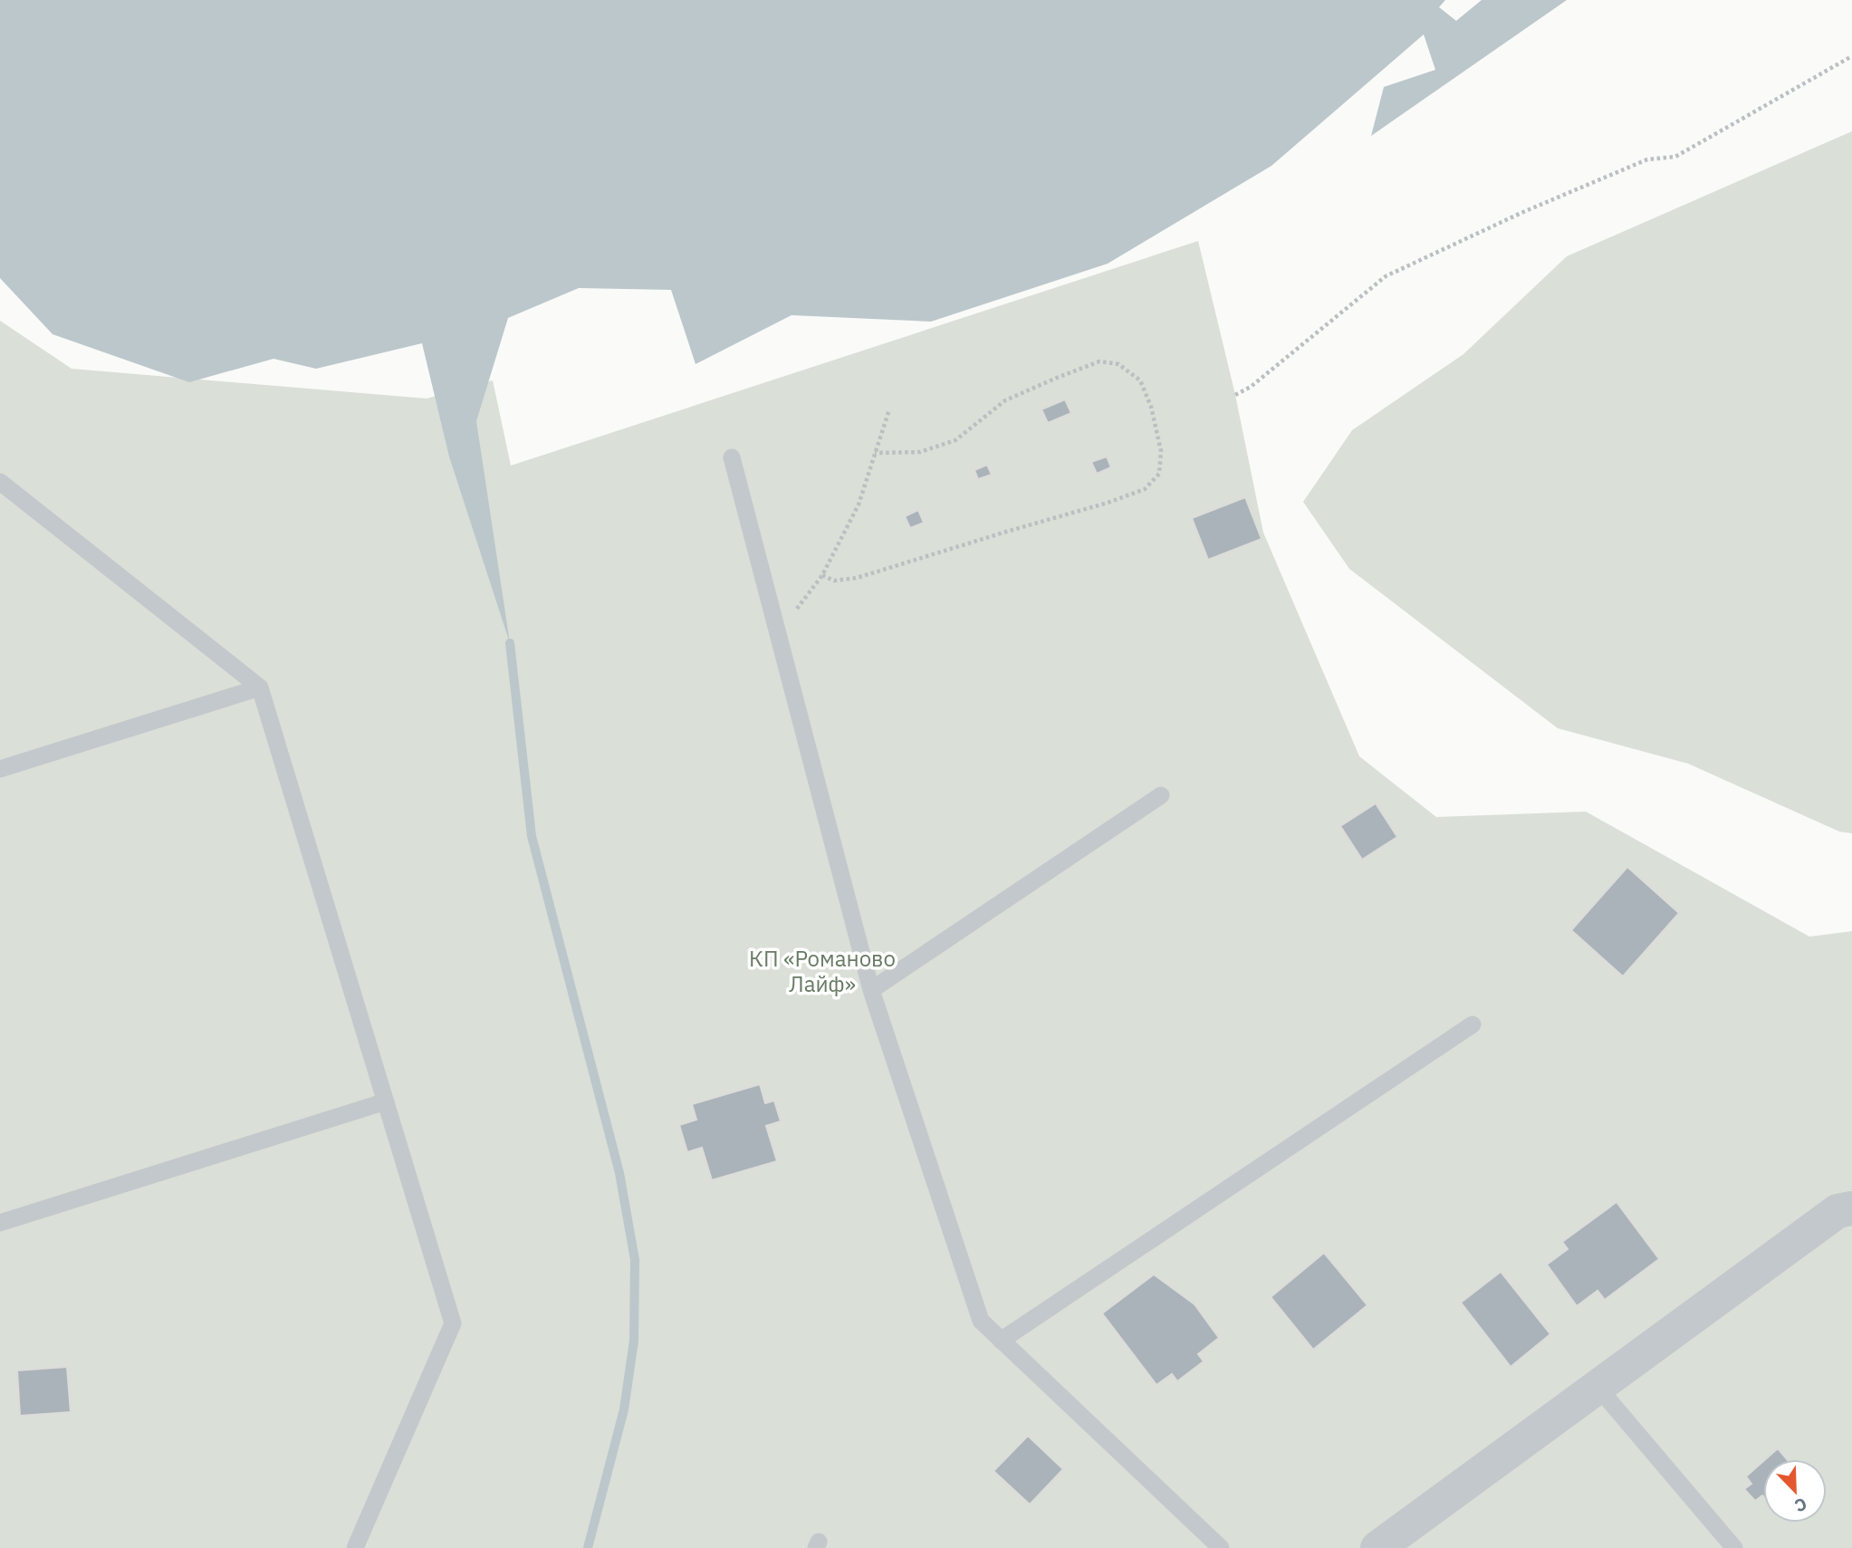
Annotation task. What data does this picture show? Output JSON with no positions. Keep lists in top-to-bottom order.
{
  "parks": ["КП «Романово Лайф»"],
  "north": "bottom right"
}
